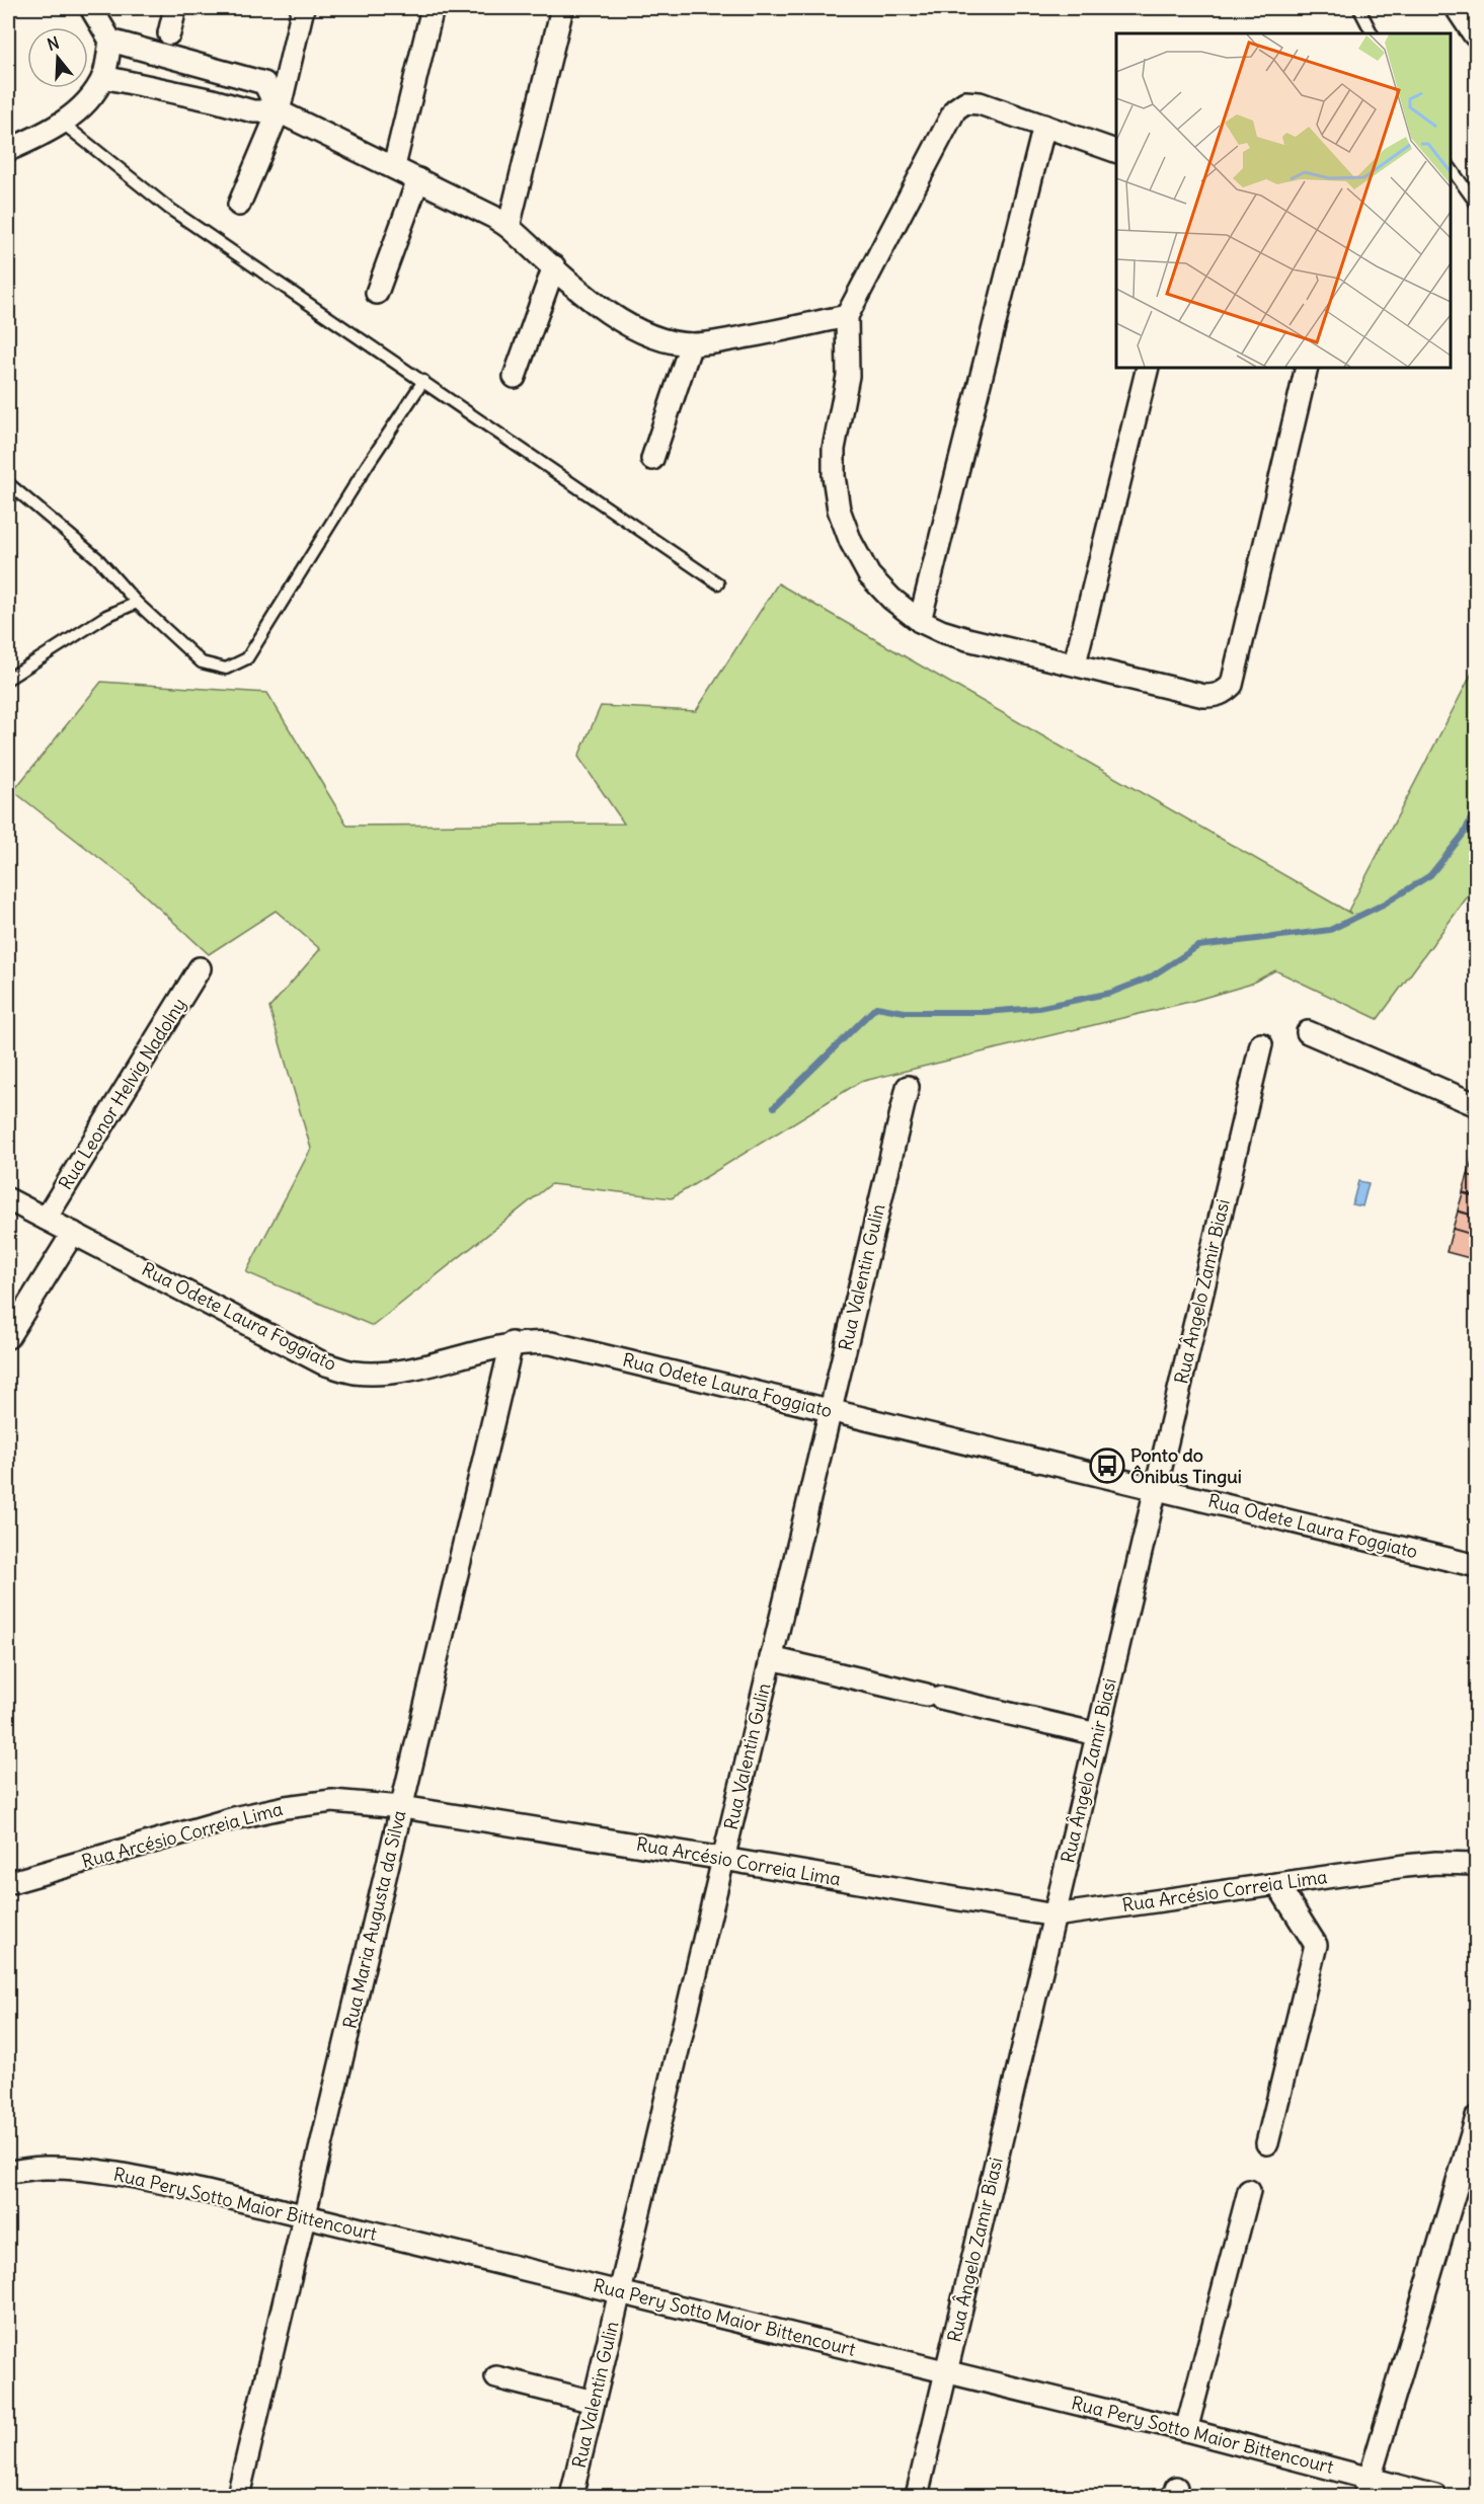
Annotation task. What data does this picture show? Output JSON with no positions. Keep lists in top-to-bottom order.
{
  "streets": {
    "street": [
      "Rua Leonor Helvig Nadolny",
      "Rua Valentin Gulin",
      "Rua Ângelo Zamir Biasi",
      "Rua Odete Laura Foggiato",
      "Rua Arcésio Correia Lima",
      "Rua Maria Augusta da Silva",
      "Rua Pery Sotto Maior Bittencourt"
    ]
  },
  "crossings": [
    ["Rua Leonor Helvig Nadolny", "Rua Odete Laura Foggiato"],
    ["Rua Valentin Gulin", "Rua Odete Laura Foggiato"],
    ["Rua Valentin Gulin", "Rua Arcésio Correia Lima"],
    ["Rua Valentin Gulin", "Rua Pery Sotto Maior Bittencourt"],
    ["Rua Ângelo Zamir Biasi", "Rua Odete Laura Foggiato"],
    ["Rua Ângelo Zamir Biasi", "Rua Arcésio Correia Lima"],
    ["Rua Ângelo Zamir Biasi", "Rua Pery Sotto Maior Bittencourt"],
    ["Rua Odete Laura Foggiato", "Rua Maria Augusta da Silva"],
    ["Rua Arcésio Correia Lima", "Rua Maria Augusta da Silva"],
    ["Rua Maria Augusta da Silva", "Rua Pery Sotto Maior Bittencourt"]
  ],
  "places": {
    "bus stop": ["Ponto do Ônibus Tingui"]
  },
  "north": "top"
}
